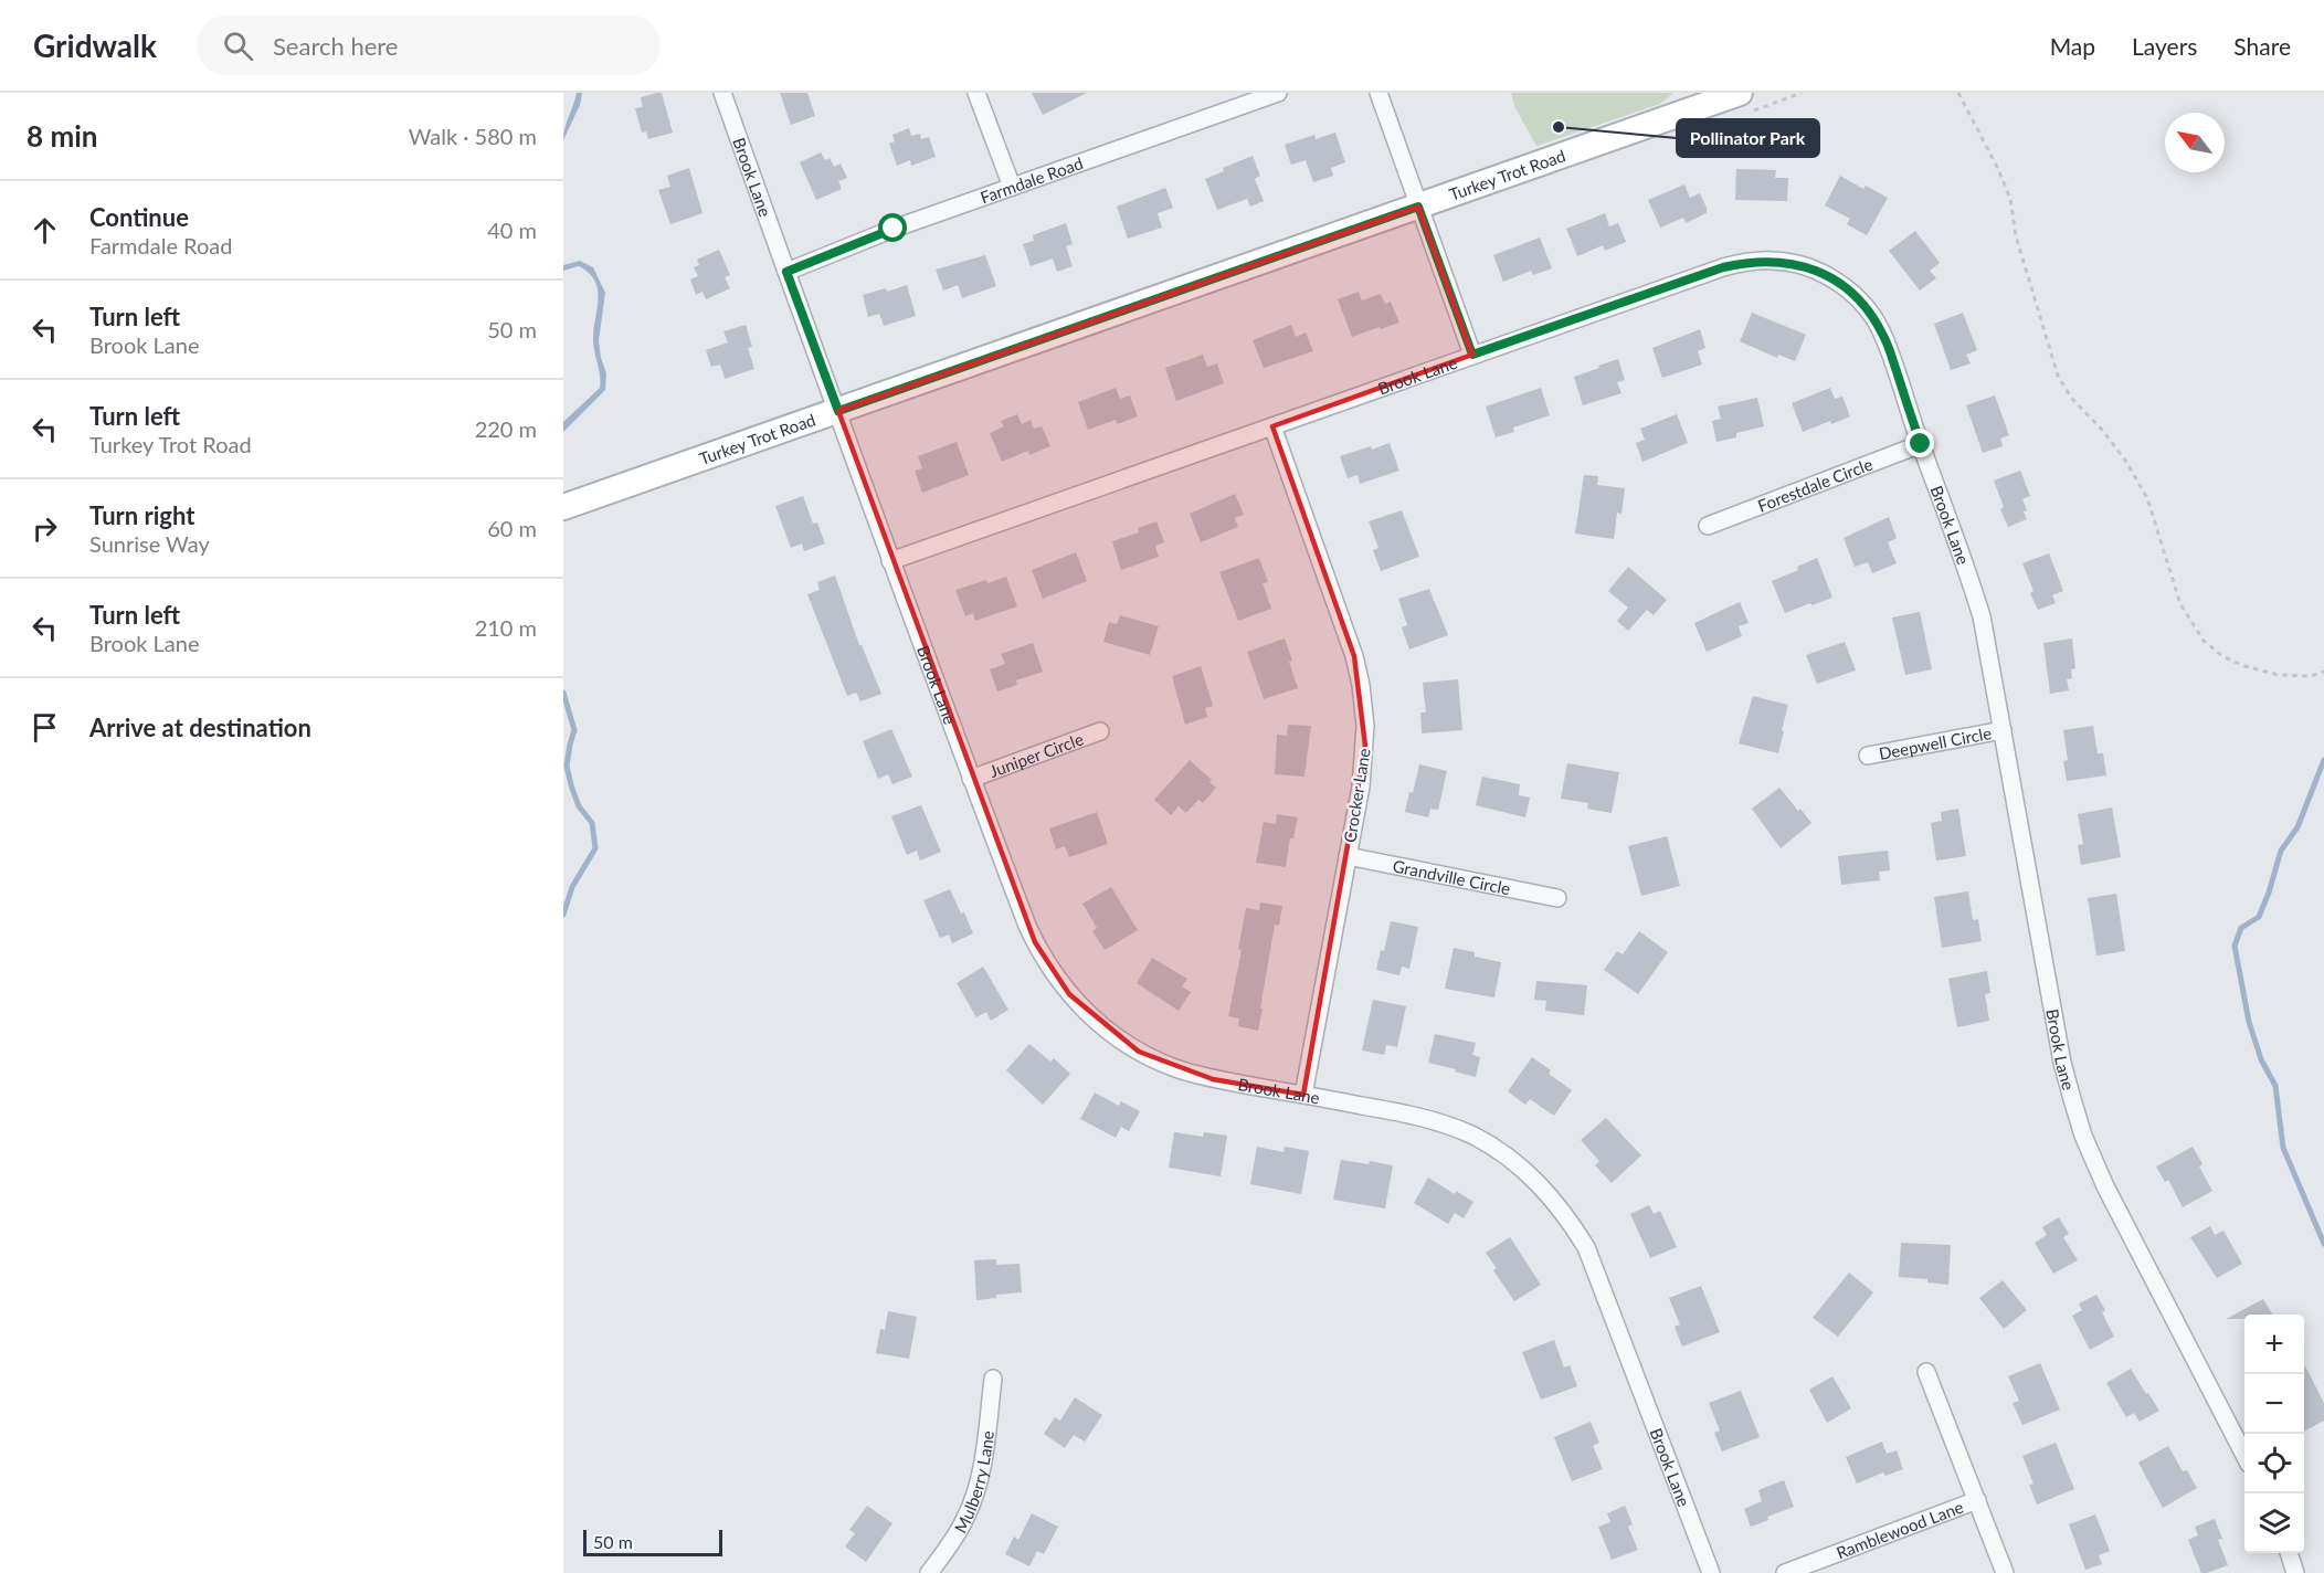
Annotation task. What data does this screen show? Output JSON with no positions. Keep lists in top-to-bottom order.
{
  "streets": {
    "street": [
      "Turkey Trot Road",
      "Brook Lane",
      "Farmdale Road",
      "Forestdale Circle",
      "Deepwell Circle",
      "Juniper Circle",
      "Crocker Lane",
      "Grandville Circle",
      "Mulberry Lane",
      "Ramblewood Lane"
    ]
  },
  "crossings": [
    ["Turkey Trot Road", "Brook Lane"],
    ["Brook Lane", "Farmdale Road"],
    ["Brook Lane", "Forestdale Circle"],
    ["Brook Lane", "Deepwell Circle"],
    ["Brook Lane", "Juniper Circle"],
    ["Brook Lane", "Crocker Lane"],
    ["Crocker Lane", "Grandville Circle"]
  ],
  "places": ["Pollinator Park"],
  "scale_bar": "50 m",
  "north": "top left",
  "page": {
    "header": "Gridwalk",
    "search": "Search here",
    "nav": ["Map", "Layers", "Share"],
    "heading": ["8 min", "Walk · 580 m"],
    "list": [
      ["Continue", "Farmdale Road", "40 m"],
      ["Turn left", "Brook Lane", "50 m"],
      ["Turn left", "Turkey Trot Road", "220 m"],
      ["Turn right", "Sunrise Way", "60 m"],
      ["Turn left", "Brook Lane", "210 m"],
      "Arrive at destination"
    ],
    "map_buttons": ["+", "−"],
    "scale": "50 m"
  }
}
